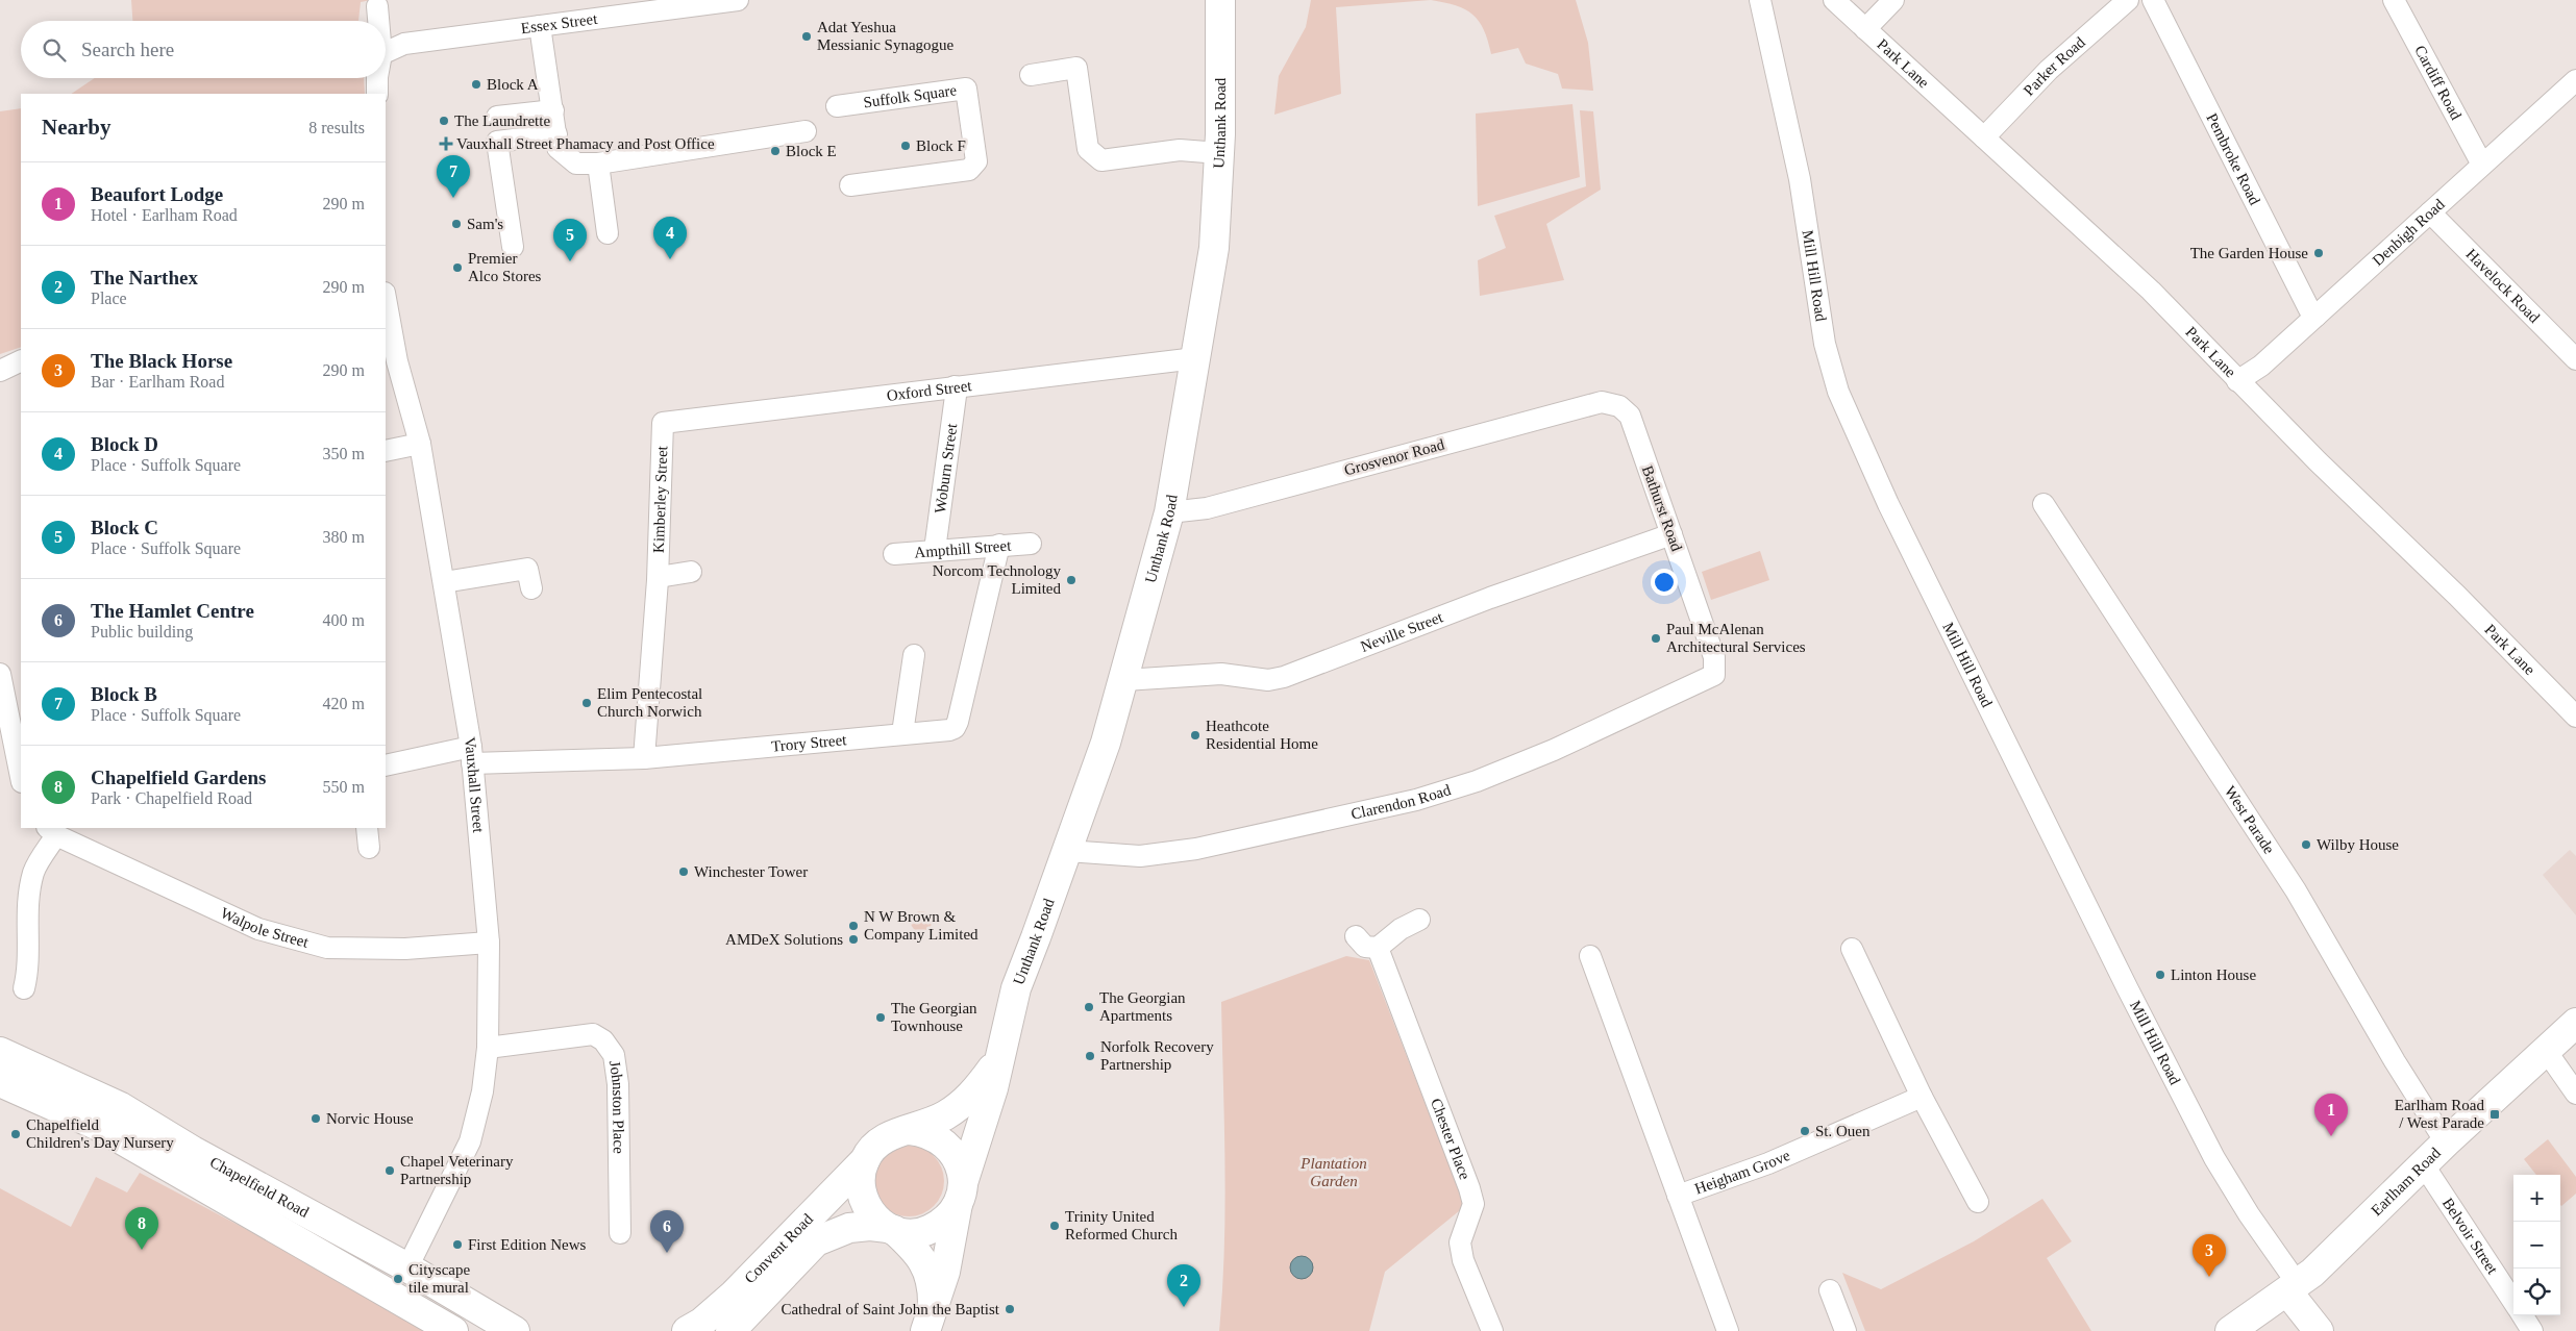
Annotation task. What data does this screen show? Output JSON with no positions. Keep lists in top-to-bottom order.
{
  "streets": {
    "main road": [
      "Unthank Road",
      "Earlham Road",
      "Chapelfield Road",
      "Convent Road"
    ],
    "street": [
      "Essex Street",
      "Park Lane",
      "Parker Road",
      "Cardiff Road",
      "Suffolk Square",
      "Pembroke Road",
      "Denbigh Road",
      "Mill Hill Road",
      "Havelock Road",
      "Oxford Street",
      "Grosvenor Road",
      "Woburn Street",
      "Kimberley Street",
      "Bathurst Road",
      "Ampthill Street",
      "Neville Street",
      "Trory Street",
      "Vauxhall Street",
      "Clarendon Road",
      "West Parade",
      "Walpole Street",
      "Johnston Place",
      "Chester Place",
      "Heigham Grove",
      "Belvoir Street"
    ]
  },
  "crossings": [
    ["Park Lane", "Parker Road"],
    ["Park Lane", "Denbigh Road"],
    ["Cardiff Road", "Denbigh Road"],
    ["Unthank Road", "Oxford Street"],
    ["Unthank Road", "Grosvenor Road"],
    ["Unthank Road", "Neville Street"],
    ["Unthank Road", "Clarendon Road"],
    ["Unthank Road", "Convent Road"],
    ["Pembroke Road", "Denbigh Road"],
    ["Denbigh Road", "Havelock Road"],
    ["Mill Hill Road", "Earlham Road"],
    ["Oxford Street", "Woburn Street"],
    ["Oxford Street", "Kimberley Street"],
    ["Grosvenor Road", "Bathurst Road"],
    ["Woburn Street", "Ampthill Street"],
    ["Kimberley Street", "Trory Street"],
    ["Bathurst Road", "Neville Street"],
    ["Bathurst Road", "Clarendon Road"],
    ["Ampthill Street", "Trory Street"],
    ["Trory Street", "Vauxhall Street"],
    ["Vauxhall Street", "Walpole Street"],
    ["Vauxhall Street", "Johnston Place"],
    ["Vauxhall Street", "Chapelfield Road"],
    ["West Parade", "Earlham Road"],
    ["Earlham Road", "Belvoir Street"]
  ],
  "parks": ["Plantation Garden"],
  "places": {
    "other": [
      "Adat Yeshua Messianic Synagogue",
      "Block A",
      "The Laundrette",
      "Block F",
      "Block E",
      "Sam's",
      "The Garden House",
      "Premier Alco Stores",
      "Norcom Technology Limited",
      "Paul McAlenan Architectural Services",
      "Elim Pentecostal Church Norwich",
      "Heathcote Residential Home",
      "Wilby House",
      "Winchester Tower",
      "N W Brown & Company Limited",
      "AMDeX Solutions",
      "Linton House",
      "The Georgian Apartments",
      "The Georgian Townhouse",
      "Norfolk Recovery Partnership",
      "Norvic House",
      "St. Ouen",
      "Chapelfield Children's Day Nursery",
      "Chapel Veterinary Partnership",
      "Trinity United Reformed Church",
      "First Edition News",
      "Cityscape tile mural",
      "Cathedral of Saint John the Baptist"
    ],
    "health": ["Vauxhall Street Phamacy and Post Office"],
    "transit": ["Earlham Road / West Parade"]
  },
  "page": {
    "search": "Search here",
    "heading": ["Nearby", "8 results"],
    "pins": [
      "7",
      "4",
      "5",
      "1",
      "8",
      "6",
      "3",
      "2"
    ],
    "list": [
      {
        "mark": "1",
        "name": "Beaufort Lodge",
        "note": "Hotel · Earlham Road",
        "value": "290 m"
      },
      {
        "mark": "2",
        "name": "The Narthex",
        "note": "Place",
        "value": "290 m"
      },
      {
        "mark": "3",
        "name": "The Black Horse",
        "note": "Bar · Earlham Road",
        "value": "290 m"
      },
      {
        "mark": "4",
        "name": "Block D",
        "note": "Place · Suffolk Square",
        "value": "350 m"
      },
      {
        "mark": "5",
        "name": "Block C",
        "note": "Place · Suffolk Square",
        "value": "380 m"
      },
      {
        "mark": "6",
        "name": "The Hamlet Centre",
        "note": "Public building",
        "value": "400 m"
      },
      {
        "mark": "7",
        "name": "Block B",
        "note": "Place · Suffolk Square",
        "value": "420 m"
      },
      {
        "mark": "8",
        "name": "Chapelfield Gardens",
        "note": "Park · Chapelfield Road",
        "value": "550 m"
      }
    ],
    "map_buttons": ["+", "−"]
  }
}
